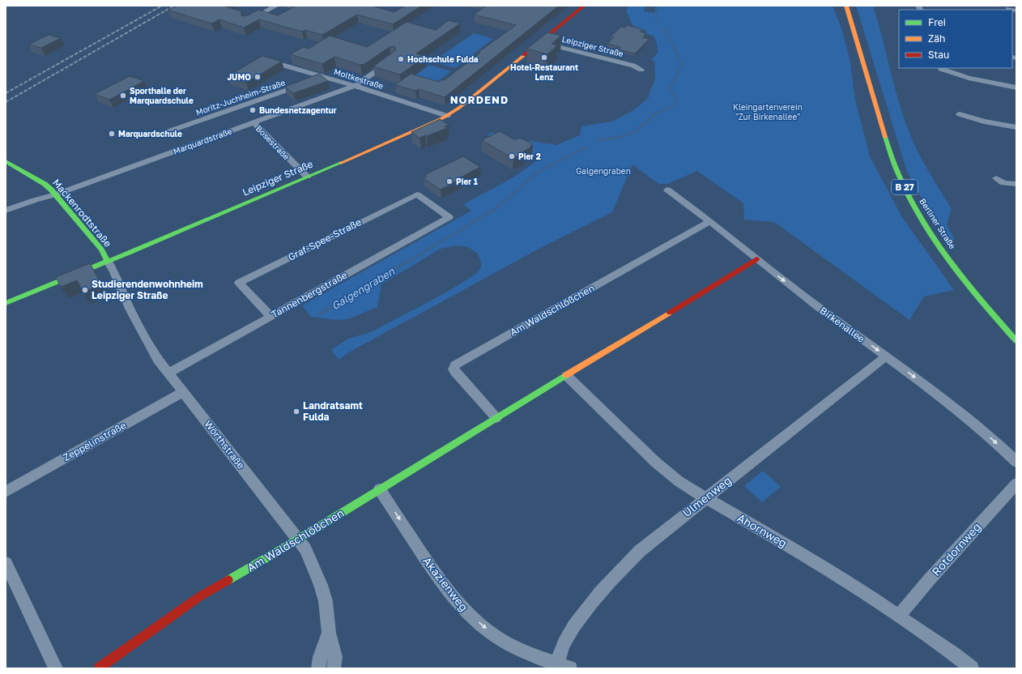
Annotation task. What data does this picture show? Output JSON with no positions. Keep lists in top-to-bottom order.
{
  "streets": {
    "main road": [
      "Leipziger Straße",
      "B 27",
      "Mackenrodtstraße",
      "Berliner Straße",
      "Am Waldschlößchen"
    ],
    "street": [
      "Moltkestraße",
      "Moritz-Juchheim-Straße",
      "Marquardstraße",
      "Bosestraße",
      "Graf-Spee-Straße",
      "Tannenbergstraße",
      "Birkenallee",
      "Zeppelinstraße",
      "Wörthstraße",
      "Ulmenweg",
      "Ahornweg",
      "Rotdornweg",
      "Akazienweg"
    ]
  },
  "crossings": [
    ["Leipziger Straße", "Moltkestraße"],
    ["Leipziger Straße", "Bosestraße"],
    ["Leipziger Straße", "Mackenrodtstraße"],
    ["Leipziger Straße", "Wörthstraße"],
    ["Moltkestraße", "Moritz-Juchheim-Straße"],
    ["Moltkestraße", "Marquardstraße"],
    ["Marquardstraße", "Bosestraße"],
    ["Marquardstraße", "Mackenrodtstraße"],
    ["Mackenrodtstraße", "Wörthstraße"],
    ["Graf-Spee-Straße", "Tannenbergstraße"],
    ["Tannenbergstraße", "Wörthstraße"],
    ["Am Waldschlößchen", "Birkenallee"],
    ["Am Waldschlößchen", "Wörthstraße"],
    ["Am Waldschlößchen", "Ahornweg"],
    ["Am Waldschlößchen", "Akazienweg"],
    ["Birkenallee", "Ulmenweg"],
    ["Zeppelinstraße", "Wörthstraße"],
    ["Ulmenweg", "Ahornweg"],
    ["Ulmenweg", "Akazienweg"],
    ["Ahornweg", "Rotdornweg"]
  ],
  "one_way": ["Birkenallee", "Akazienweg"],
  "districts": ["NORDEND"],
  "water": ["Galgengraben"],
  "parks": ["Kleingartenverein \"Zur Birkenallee\"", "Galgengraben"],
  "places": [
    "Hotel-Restaurant Lenz",
    "Hochschule Fulda",
    "JUMO",
    "Sporthalle der Marquardschule",
    "Bundesnetzagentur",
    "Marquardschule",
    "Pier 2",
    "Pier 1",
    "Studierendenwohnheim Leipziger Straße",
    "Landratsamt Fulda"
  ],
  "legend": ["Frei", "Zäh", "Stau"]
}
